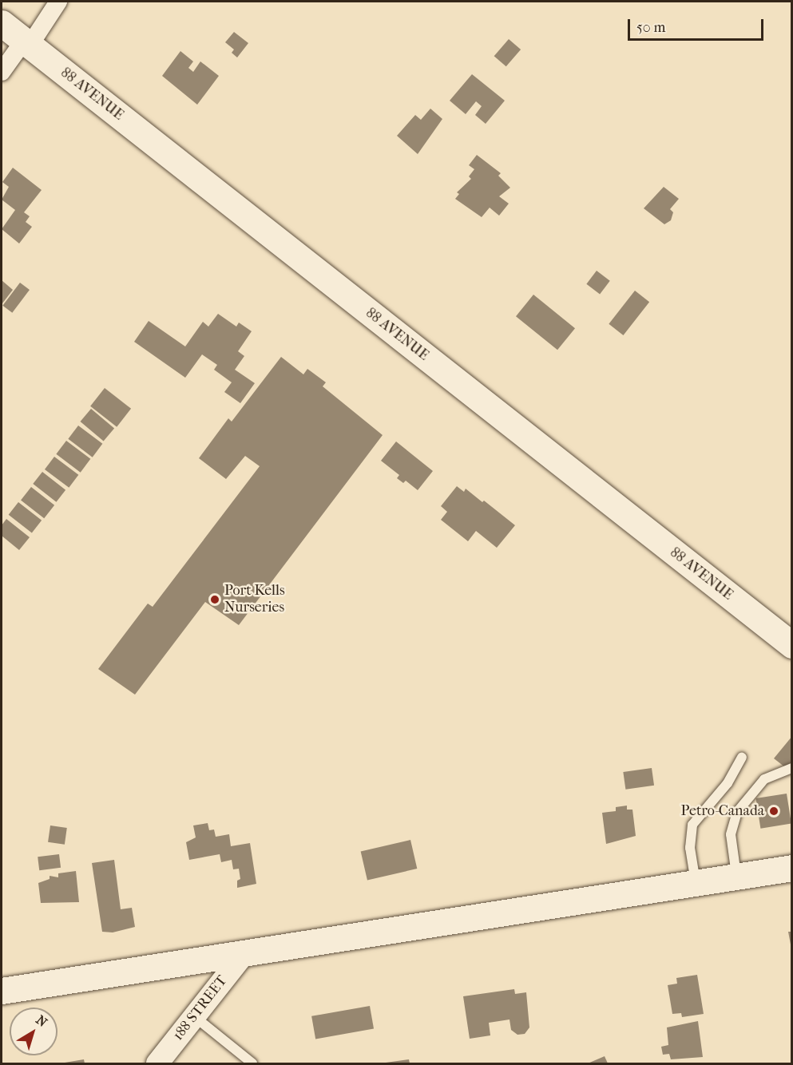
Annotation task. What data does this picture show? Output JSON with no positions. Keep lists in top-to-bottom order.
{
  "streets": {
    "main road": ["88 AVENUE"],
    "street": ["188 STREET"]
  },
  "places": ["Port Kells Nurseries", "Petro-Canada"],
  "scale_bar": "50 m",
  "north": "top right"
}
